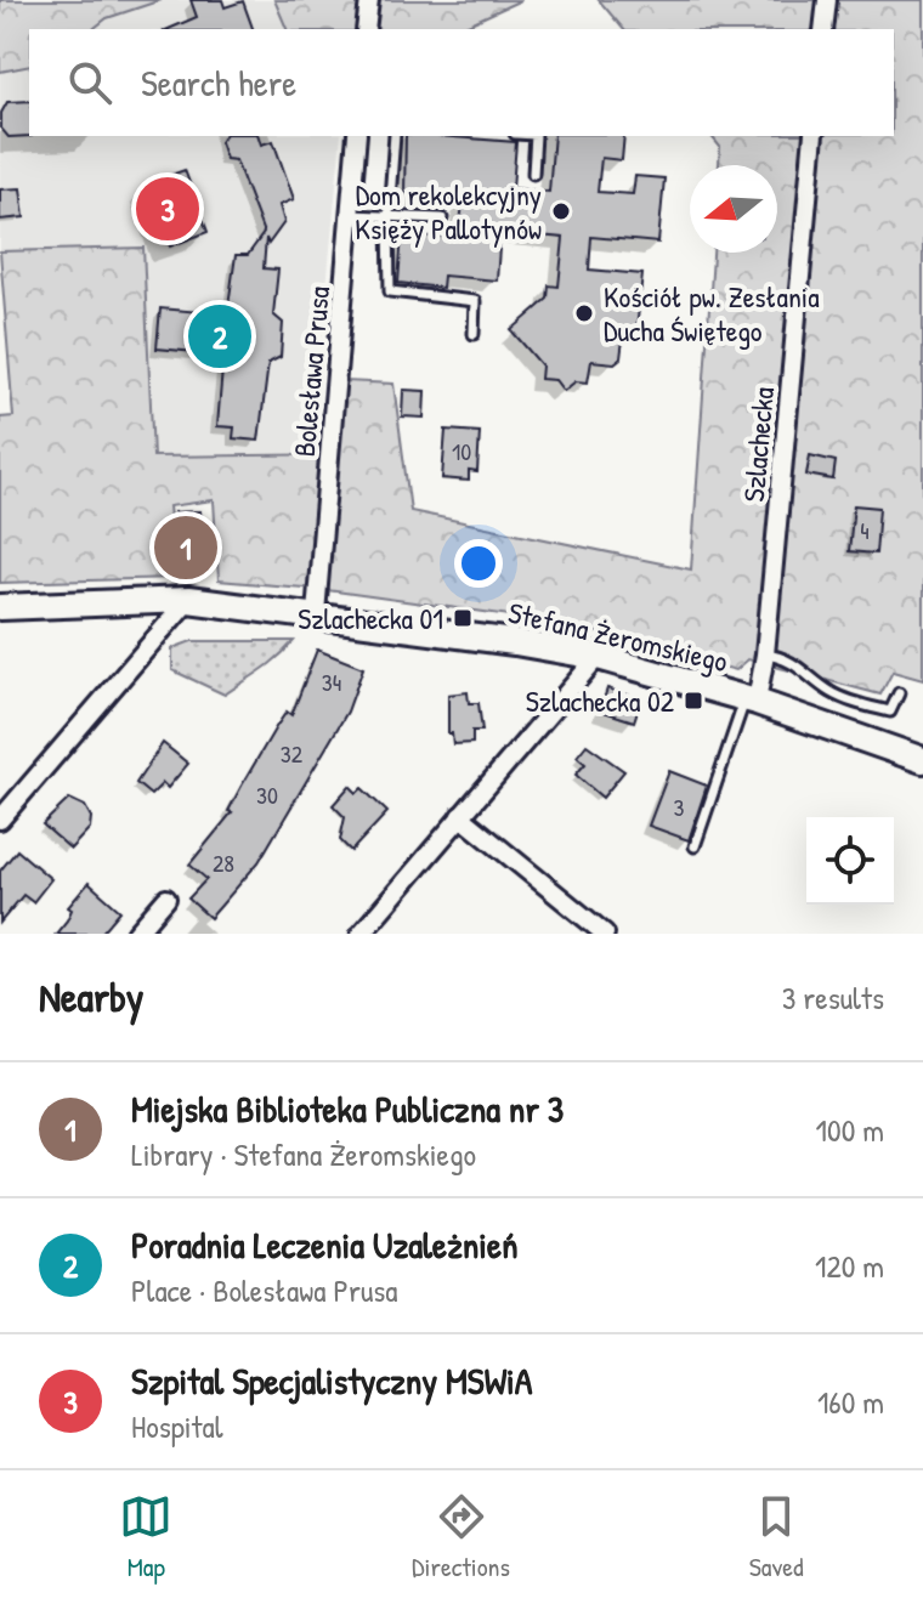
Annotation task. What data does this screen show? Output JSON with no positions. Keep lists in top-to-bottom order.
{
  "streets": {
    "main road": ["Stefana Żeromskiego"],
    "street": ["Bolesława Prusa", "Szlachecka"]
  },
  "crossings": [
    ["Bolesława Prusa", "Stefana Żeromskiego"],
    ["Szlachecka", "Stefana Żeromskiego"]
  ],
  "places": {
    "other": ["Dom rekolekcyjny Księży Pallotynów", "Kościół pw. Zesłania Ducha Świętego"],
    "transit": ["Szlachecka 01", "Szlachecka 02"]
  },
  "house_numbers": [
    "10",
    "4",
    "34",
    "32",
    "30",
    "3",
    "28"
  ],
  "north": "left",
  "page": {
    "search": "Search here",
    "pins": ["3", "2", "1"],
    "heading": ["Nearby", "3 results"],
    "list": [
      {
        "mark": "1",
        "name": "Miejska Biblioteka Publiczna nr 3",
        "note": "Library · Stefana Żeromskiego",
        "value": "100 m"
      },
      {
        "mark": "2",
        "name": "Poradnia Leczenia Uzależnień",
        "note": "Place · Bolesława Prusa",
        "value": "120 m"
      },
      {
        "mark": "3",
        "name": "Szpital Specjalistyczny MSWiA",
        "note": "Hospital",
        "value": "160 m"
      }
    ],
    "nav": ["Map", "Directions", "Saved"]
  }
}
